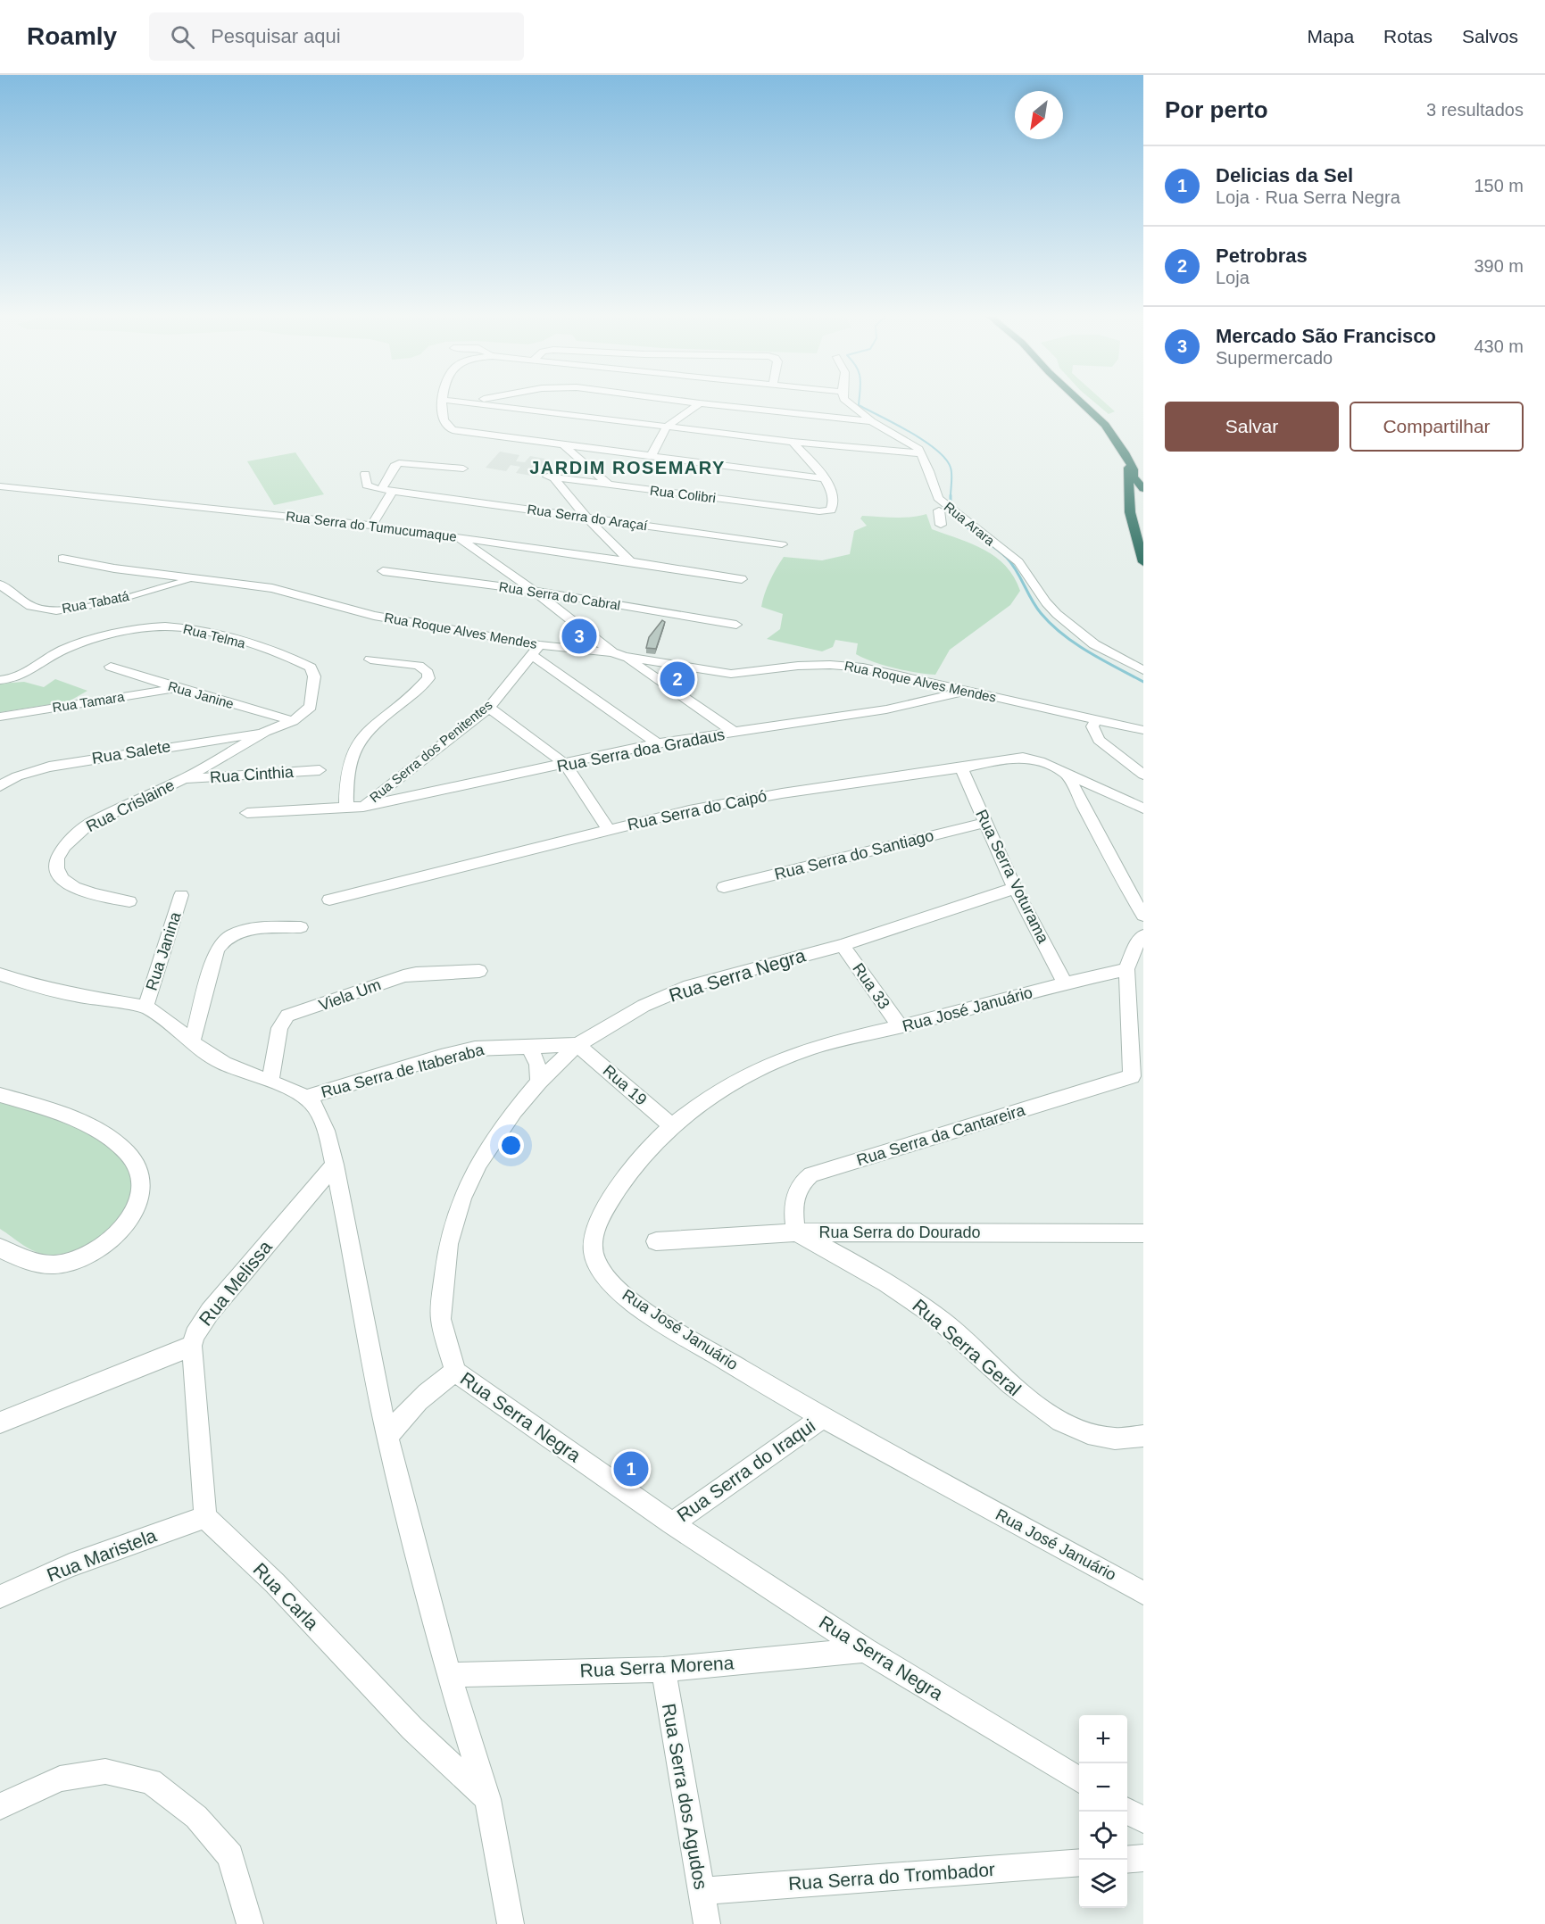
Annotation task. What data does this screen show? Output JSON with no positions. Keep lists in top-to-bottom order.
{
  "streets": {
    "street": [
      "Rua Colibri",
      "Rua Serra do Araçaí",
      "Rua Arara",
      "Rua Serra do Tumucumaque",
      "Rua Serra do Cabral",
      "Rua Tabatá",
      "Rua Roque Alves Mendes",
      "Rua Telma",
      "Rua Janine",
      "Rua Tamara",
      "Rua Serra doa Gradaus",
      "Rua Serra dos Penitentes",
      "Rua Salete",
      "Rua Cinthia",
      "Rua Crislaine",
      "Rua Serra do Caipó",
      "Rua Serra do Santiago",
      "Rua Serra Voturama",
      "Rua Janina",
      "Rua Serra Negra",
      "Rua 33",
      "Viela Um",
      "Rua José Januário",
      "Rua Serra de Itaberaba",
      "Rua 19",
      "Rua Serra da Cantareira",
      "Rua Serra do Dourado",
      "Rua Melissa",
      "Rua Serra Geral",
      "Rua Serra do Iraqui",
      "Rua Maristela",
      "Rua Carla",
      "Rua Serra Morena",
      "Rua Serra dos Agudos",
      "Rua Serra do Trombador"
    ]
  },
  "crossings": [
    ["Rua Colibri", "Rua Serra do Araçaí"],
    ["Rua Tabatá", "Rua Roque Alves Mendes"],
    ["Rua Roque Alves Mendes", "Rua Serra doa Gradaus"],
    ["Rua Roque Alves Mendes", "Rua Serra dos Penitentes"],
    ["Rua Telma", "Rua Janine"],
    ["Rua Telma", "Rua Salete"],
    ["Rua Telma", "Rua Crislaine"],
    ["Rua Janine", "Rua Tamara"],
    ["Rua Serra doa Gradaus", "Rua Serra dos Penitentes"],
    ["Rua Salete", "Rua Crislaine"],
    ["Rua Cinthia", "Rua Crislaine"],
    ["Rua Serra do Caipó", "Rua Serra Voturama"],
    ["Rua Serra do Santiago", "Rua Serra Voturama"],
    ["Rua Serra Voturama", "Rua José Januário"],
    ["Rua Serra Negra", "Rua 33"],
    ["Rua Serra Negra", "Rua Serra de Itaberaba"],
    ["Rua Serra Negra", "Rua 19"],
    ["Rua Serra Negra", "Rua Serra do Iraqui"],
    ["Rua Serra Negra", "Rua Serra Morena"],
    ["Rua 33", "Rua José Januário"],
    ["Rua José Januário", "Rua 19"],
    ["Rua José Januário", "Rua Serra do Iraqui"],
    ["Rua Serra de Itaberaba", "Rua 19"],
    ["Rua Serra da Cantareira", "Rua Serra do Dourado"],
    ["Rua Serra da Cantareira", "Rua Serra Geral"],
    ["Rua Serra do Dourado", "Rua Serra Geral"],
    ["Rua Maristela", "Rua Carla"],
    ["Rua Serra Morena", "Rua Serra dos Agudos"],
    ["Rua Serra dos Agudos", "Rua Serra do Trombador"]
  ],
  "districts": ["JARDIM ROSEMARY"],
  "north": "bottom left",
  "page": {
    "header": "Roamly",
    "search": "Pesquisar aqui",
    "nav": ["Mapa", "Rotas", "Salvos"],
    "heading": ["Por perto", "3 resultados"],
    "list": [
      {
        "mark": "1",
        "name": "Delicias da Sel",
        "note": "Loja · Rua Serra Negra",
        "value": "150 m"
      },
      {
        "mark": "2",
        "name": "Petrobras",
        "note": "Loja",
        "value": "390 m"
      },
      {
        "mark": "3",
        "name": "Mercado São Francisco",
        "note": "Supermercado",
        "value": "430 m"
      }
    ],
    "buttons": ["Salvar", "Compartilhar"],
    "pins": ["3", "2", "1"],
    "map_buttons": ["+", "−"]
  }
}
